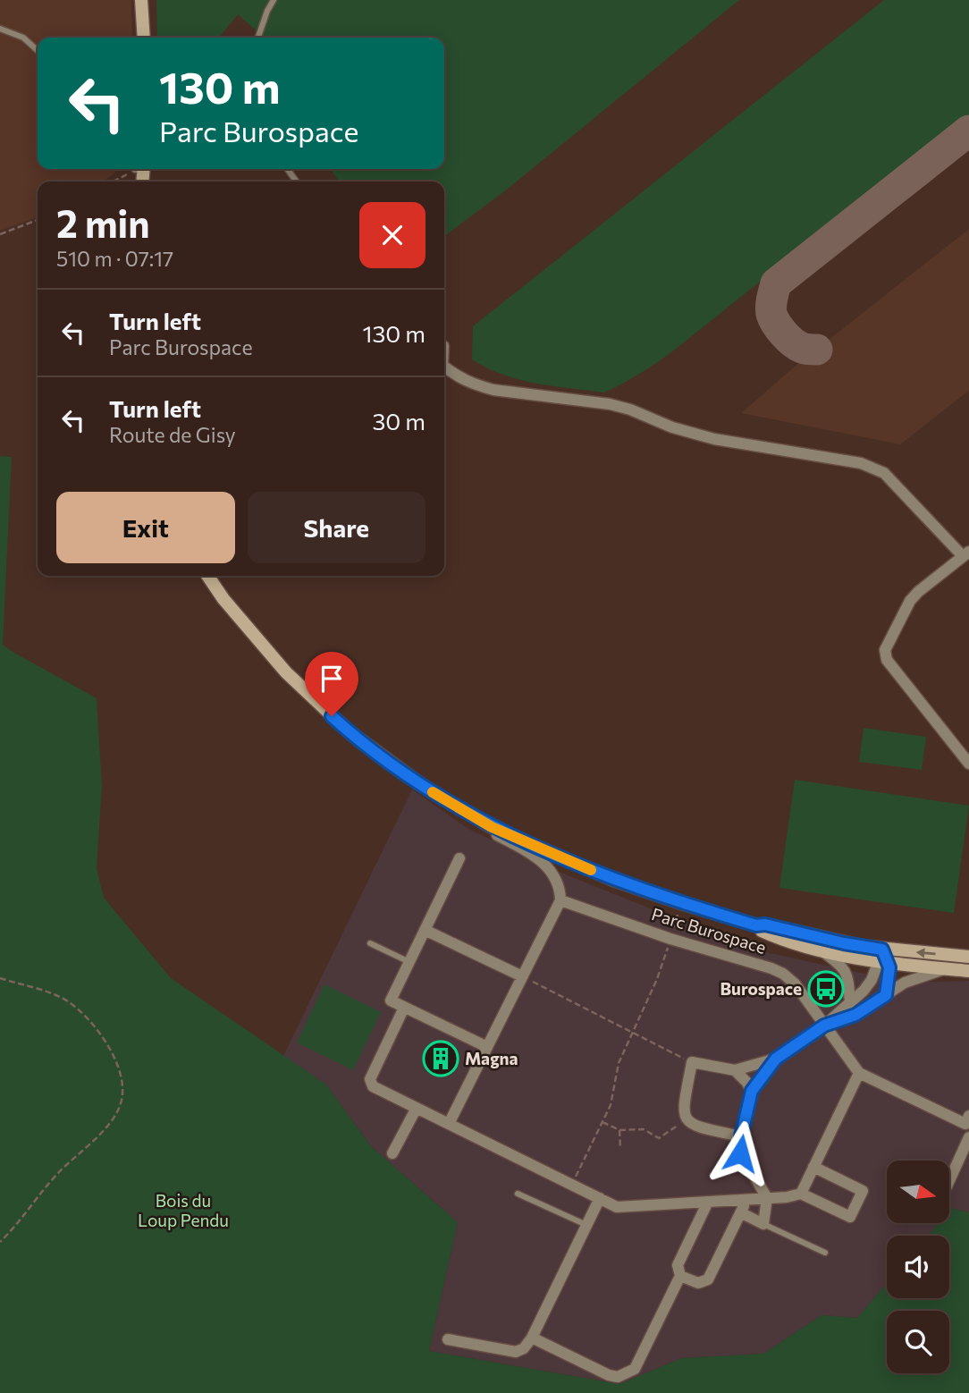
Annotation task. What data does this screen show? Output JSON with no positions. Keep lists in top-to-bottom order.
{
  "streets": {
    "street": ["Parc Burospace"]
  },
  "parks": ["Bois du Loup Pendu"],
  "places": {
    "bus stop": ["Burospace"],
    "building": ["Magna"]
  },
  "north": "right",
  "page": {
    "turn": ["130 m", "Parc Burospace"],
    "heading": ["2 min", "510 m · 07:17"],
    "list": [
      {
        "name": "Turn left",
        "note": "Parc Burospace",
        "value": "130 m"
      },
      {
        "name": "Turn left",
        "note": "Route de Gisy",
        "value": "30 m"
      }
    ],
    "buttons": ["Exit", "Share"]
  }
}
